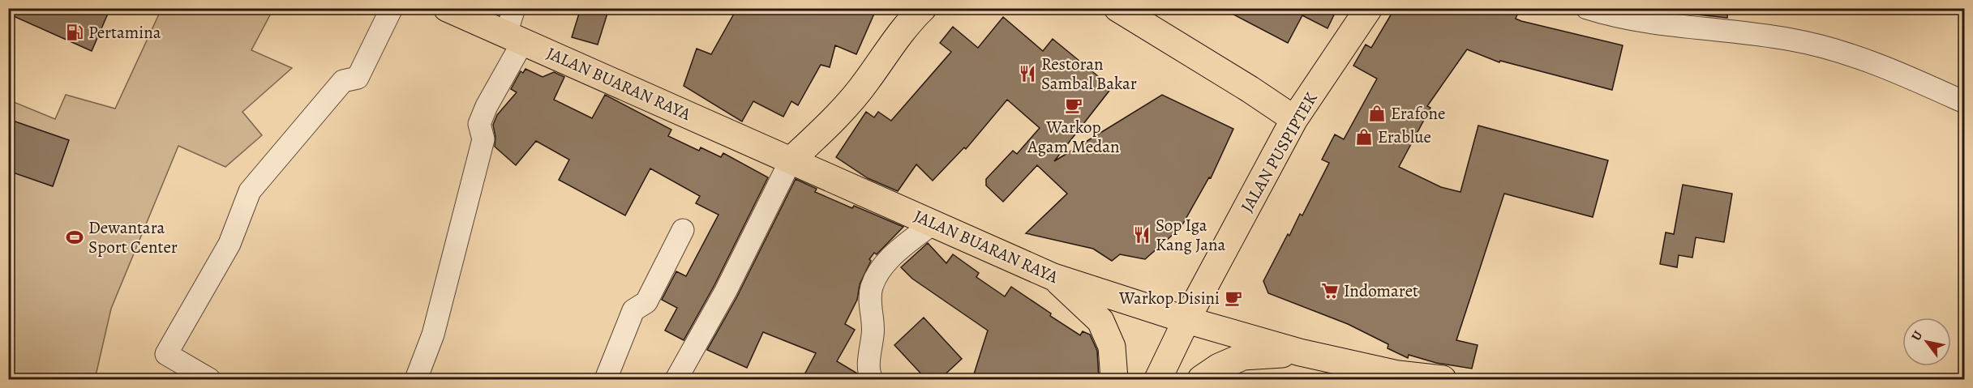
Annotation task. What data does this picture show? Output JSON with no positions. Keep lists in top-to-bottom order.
{
  "streets": {
    "main road": ["JALAN BUARAN RAYA", "JALAN PUSPIPTEK"]
  },
  "crossings": [
    ["JALAN BUARAN RAYA", "JALAN PUSPIPTEK"]
  ],
  "places": {
    "fuel station": ["Pertamina"],
    "restaurant": ["Restoran Sambal Bakar", "Sop Iga Kang Jana"],
    "cafe": ["Warkop Agam Medan", "Warkop Disini"],
    "shop": ["Erafone", "Erablue"],
    "sports": ["Dewantara Sport Center"],
    "supermarket": ["Indomaret"]
  },
  "north": "top left"
}
